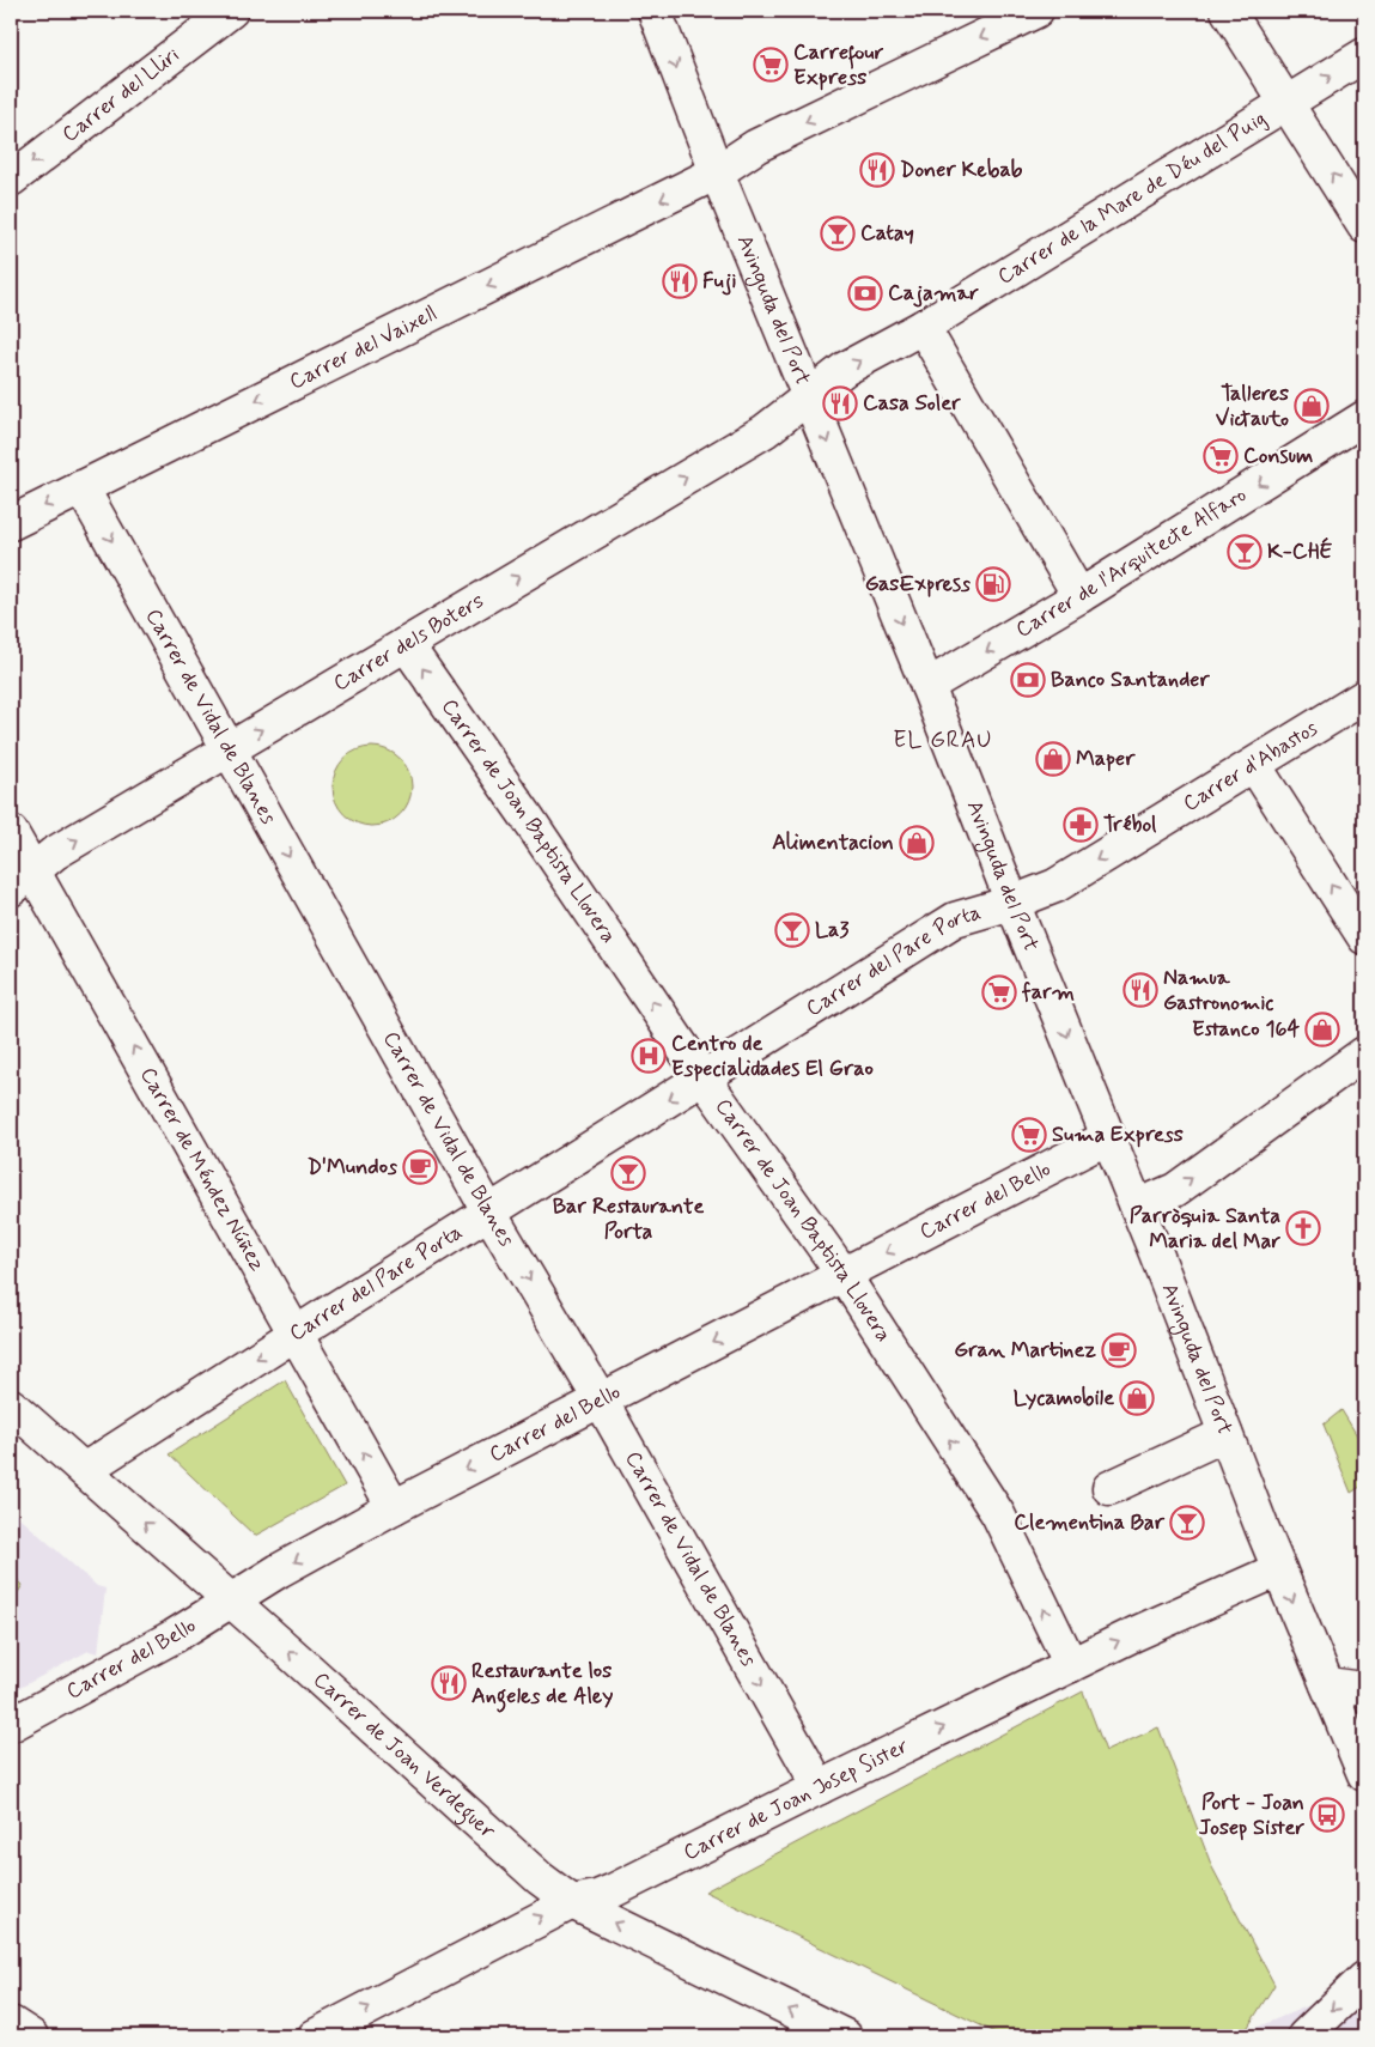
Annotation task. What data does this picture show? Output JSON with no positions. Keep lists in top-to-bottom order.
{
  "streets": {
    "street": [
      "Carrer del Lliri",
      "Carrer de la Mare de Déu del Puig",
      "Avinguda del Port",
      "Carrer del Vaixell",
      "Carrer de l'Arquitecte Alfaro",
      "Carrer dels Boters",
      "Carrer de Vidal de Blanes",
      "Carrer d'Abastos",
      "Carrer de Joan Baptista Llovera",
      "Carrer del Pare Porta",
      "Carrer de Méndez Núñez",
      "Carrer del Bello",
      "Carrer de Joan Verdeguer",
      "Carrer de Joan Josep Sister"
    ]
  },
  "crossings": [
    ["Carrer de la Mare de Déu del Puig", "Avinguda del Port"],
    ["Carrer de la Mare de Déu del Puig", "Carrer dels Boters"],
    ["Avinguda del Port", "Carrer del Vaixell"],
    ["Avinguda del Port", "Carrer de l'Arquitecte Alfaro"],
    ["Avinguda del Port", "Carrer dels Boters"],
    ["Avinguda del Port", "Carrer d'Abastos"],
    ["Avinguda del Port", "Carrer del Pare Porta"],
    ["Avinguda del Port", "Carrer del Bello"],
    ["Avinguda del Port", "Carrer de Joan Josep Sister"],
    ["Carrer del Vaixell", "Carrer de Vidal de Blanes"],
    ["Carrer dels Boters", "Carrer de Vidal de Blanes"],
    ["Carrer dels Boters", "Carrer de Joan Baptista Llovera"],
    ["Carrer dels Boters", "Carrer de Méndez Núñez"],
    ["Carrer de Vidal de Blanes", "Carrer del Pare Porta"],
    ["Carrer de Vidal de Blanes", "Carrer del Bello"],
    ["Carrer de Vidal de Blanes", "Carrer de Joan Josep Sister"],
    ["Carrer d'Abastos", "Carrer del Pare Porta"],
    ["Carrer de Joan Baptista Llovera", "Carrer del Pare Porta"],
    ["Carrer de Joan Baptista Llovera", "Carrer del Bello"],
    ["Carrer de Joan Baptista Llovera", "Carrer de Joan Josep Sister"],
    ["Carrer del Pare Porta", "Carrer de Méndez Núñez"],
    ["Carrer del Pare Porta", "Carrer de Joan Verdeguer"],
    ["Carrer de Méndez Núñez", "Carrer del Bello"],
    ["Carrer del Bello", "Carrer de Joan Verdeguer"],
    ["Carrer de Joan Verdeguer", "Carrer de Joan Josep Sister"]
  ],
  "one_way": [
    "Carrer del Lliri",
    "Carrer del Vaixell",
    "Carrer de l'Arquitecte Alfaro",
    "Carrer dels Boters",
    "Carrer de Vidal de Blanes",
    "Carrer d'Abastos",
    "Carrer de Joan Baptista Llovera",
    "Carrer del Pare Porta",
    "Carrer de Méndez Núñez",
    "Carrer del Bello",
    "Carrer de Joan Verdeguer",
    "Carrer de Joan Josep Sister"
  ],
  "districts": ["EL GRAU"],
  "places": {
    "supermarket": [
      "Carrefour Express",
      "Consum",
      "farm",
      "Suma Express"
    ],
    "restaurant": [
      "Doner Kebab",
      "Fuji",
      "Casa Soler",
      "Namua Gastronomic",
      "Restaurante los Angeles de Aley"
    ],
    "bar": [
      "Catay",
      "K-CHÉ",
      "La3",
      "Bar Restaurante Porta",
      "Clementina Bar"
    ],
    "bank": ["Cajamar", "Banco Santander"],
    "shop": [
      "Talleres Victauto",
      "Maper",
      "Alimentacion",
      "Estanco 164",
      "Lycamobile"
    ],
    "fuel station": ["GasExpress"],
    "pharmacy": ["Trébol"],
    "hospital": ["Centro de Especialidades El Grao"],
    "cafe": ["D'Mundos", "Gran Martinez"],
    "church": ["Parròquia Santa Maria del Mar"],
    "bus stop": ["Port - Joan Josep Sister"]
  }
}
